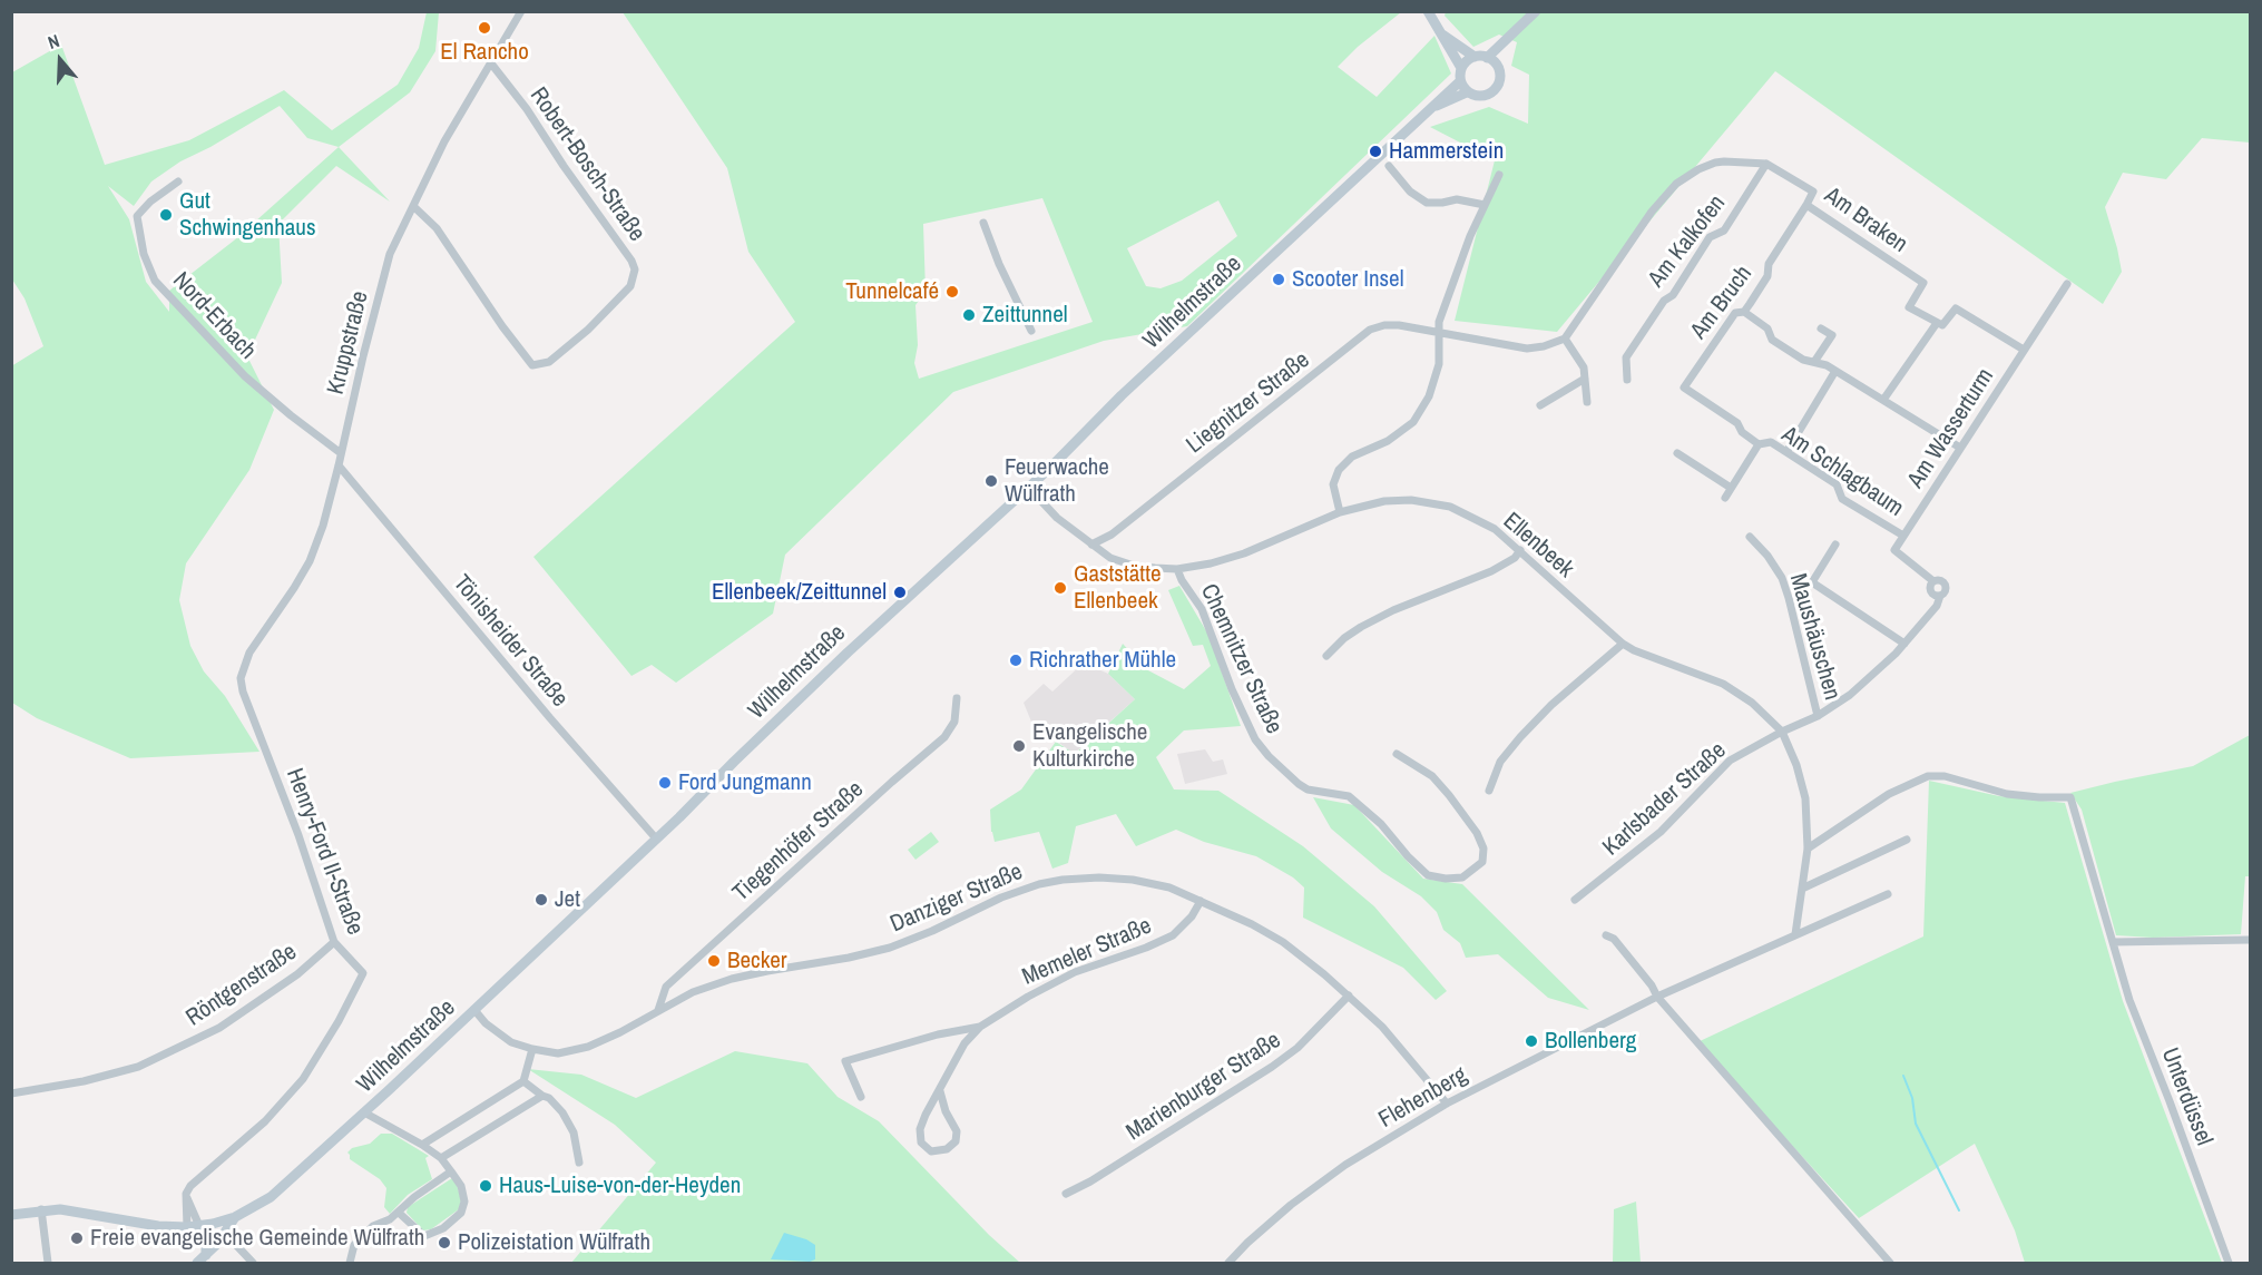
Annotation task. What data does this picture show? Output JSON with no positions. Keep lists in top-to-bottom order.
{
  "streets": {
    "main road": ["Wilhelmstraße"],
    "street": [
      "Robert-Bosch-Straße",
      "Am Braken",
      "Am Kalkofen",
      "Am Bruch",
      "Nord-Erbach",
      "Kruppstraße",
      "Liegnitzer Straße",
      "Am Wasserturm",
      "Am Schlagbaum",
      "Ellenbeek",
      "Maushäuschen",
      "Tönisheider Straße",
      "Chemnitzer Straße",
      "Karlsbader Straße",
      "Tiegenhöfer Straße",
      "Henry-Ford II-Straße",
      "Danziger Straße",
      "Memeler Straße",
      "Röntgenstraße",
      "Marienburger Straße",
      "Unterdüssel",
      "Flehenberg"
    ]
  },
  "crossings": [
    ["Robert-Bosch-Straße", "Kruppstraße"],
    ["Am Braken", "Am Kalkofen"],
    ["Am Braken", "Am Bruch"],
    ["Wilhelmstraße", "Ellenbeek"],
    ["Wilhelmstraße", "Tönisheider Straße"],
    ["Wilhelmstraße", "Danziger Straße"],
    ["Am Bruch", "Am Schlagbaum"],
    ["Nord-Erbach", "Kruppstraße"],
    ["Kruppstraße", "Tönisheider Straße"],
    ["Kruppstraße", "Henry-Ford II-Straße"],
    ["Liegnitzer Straße", "Ellenbeek"],
    ["Am Wasserturm", "Am Schlagbaum"],
    ["Ellenbeek", "Chemnitzer Straße"],
    ["Ellenbeek", "Karlsbader Straße"],
    ["Ellenbeek", "Unterdüssel"],
    ["Ellenbeek", "Flehenberg"],
    ["Tiegenhöfer Straße", "Danziger Straße"],
    ["Henry-Ford II-Straße", "Röntgenstraße"],
    ["Danziger Straße", "Memeler Straße"],
    ["Danziger Straße", "Marienburger Straße"],
    ["Danziger Straße", "Flehenberg"]
  ],
  "places": [
    "El Rancho",
    "Hammerstein",
    "Gut Schwingenhaus",
    "Scooter Insel",
    "Tunnelcafé",
    "Zeittunnel",
    "Feuerwache Wülfrath",
    "Gaststätte Ellenbeek",
    "Ellenbeek/Zeittunnel",
    "Richrather Mühle",
    "Evangelische Kulturkirche",
    "Ford Jungmann",
    "Jet",
    "Becker",
    "Bollenberg",
    "Haus-Luise-von-der-Heyden",
    "Freie evangelische Gemeinde Wülfrath",
    "Polizeistation Wülfrath"
  ],
  "north": "top"
}
